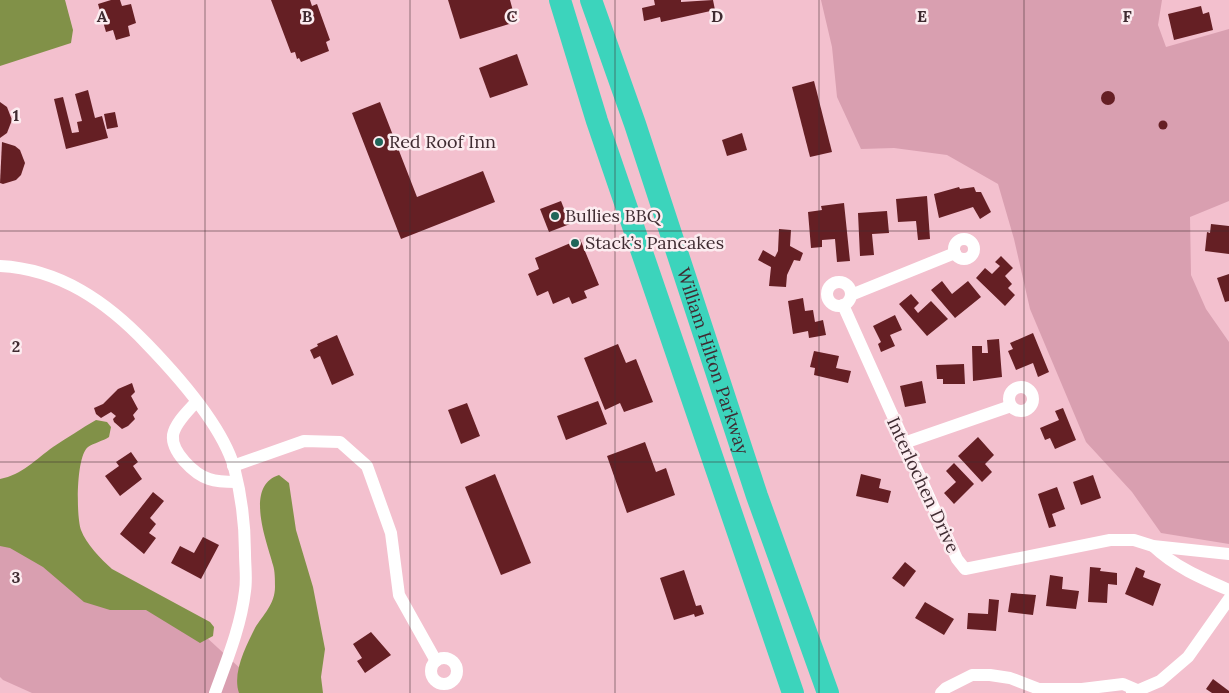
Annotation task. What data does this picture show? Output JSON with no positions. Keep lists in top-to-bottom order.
{
  "streets": {
    "highway": ["William Hilton Parkway"],
    "street": ["Interlochen Drive"]
  },
  "places": ["Red Roof Inn", "Bullies BBQ", "Stack’s Pancakes"],
  "grid": {
    "columns": [
      "A",
      "B",
      "C",
      "D",
      "E",
      "F"
    ],
    "rows": ["1", "2", "3"]
  }
}
